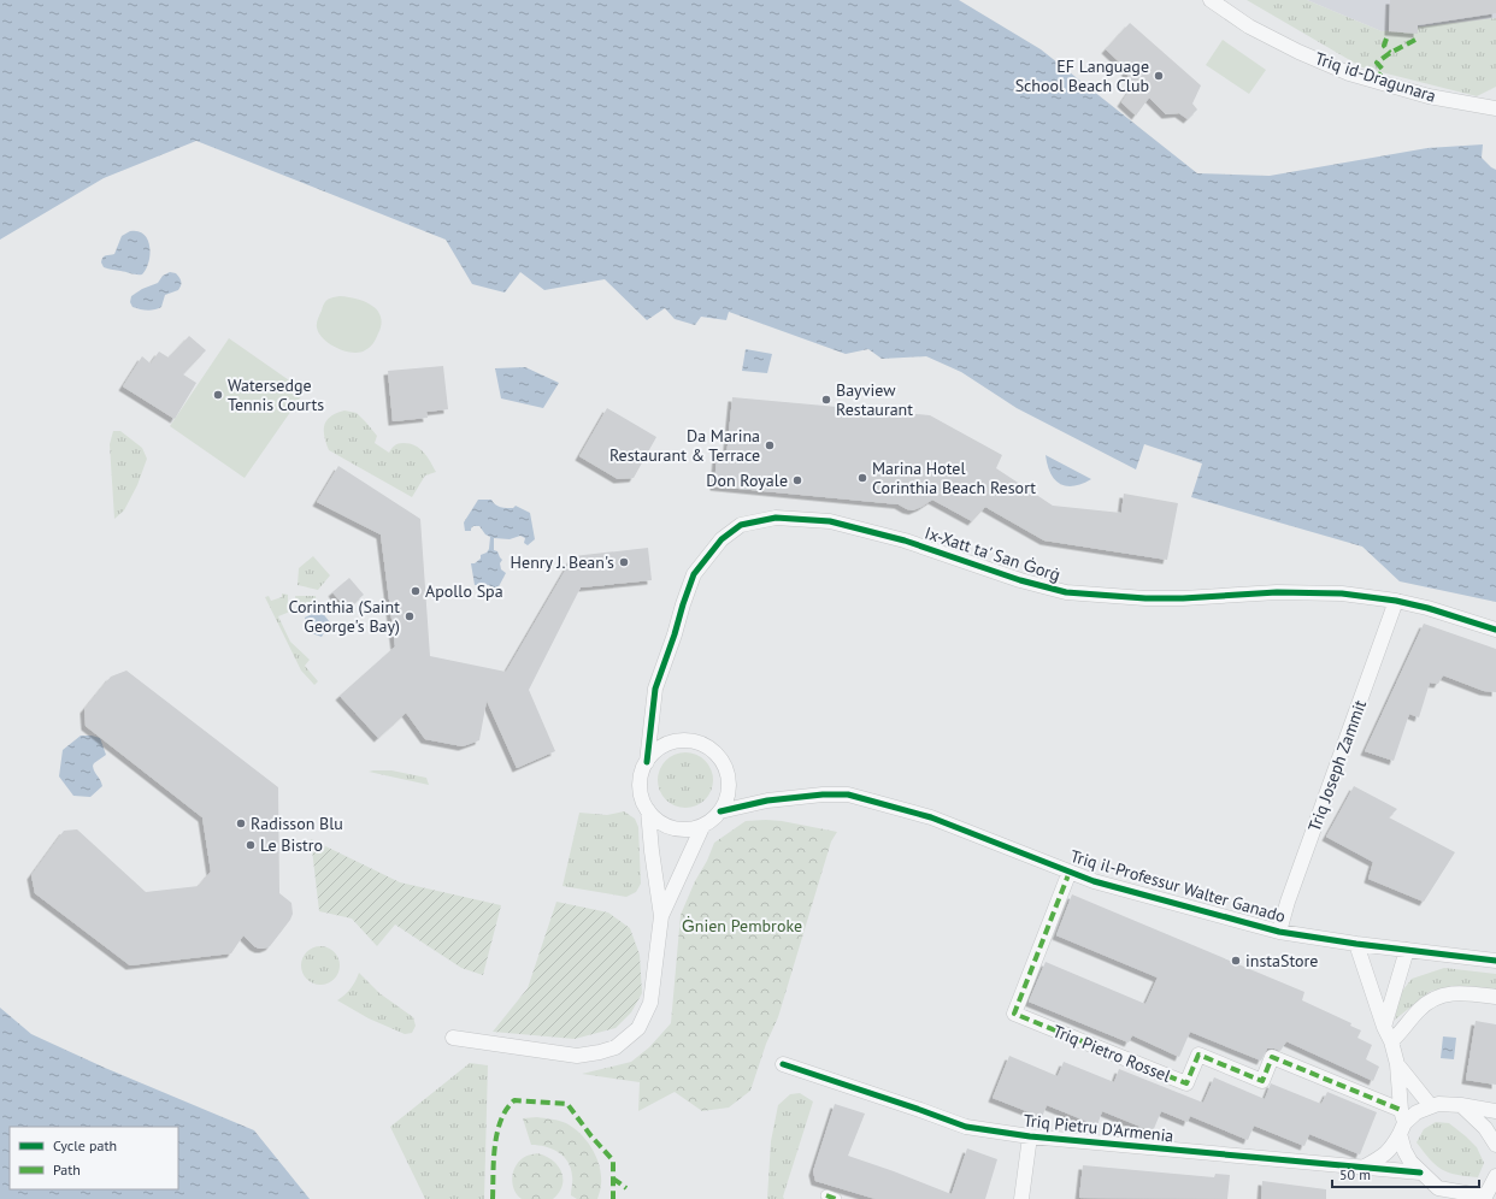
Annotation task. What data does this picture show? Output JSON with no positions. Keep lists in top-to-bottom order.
{
  "streets": {
    "street": [
      "Triq id-Dragunara",
      "Ix-Xatt ta' San Ġorġ",
      "Triq Joseph Zammit",
      "Triq il-Professur Walter Ganado",
      "Triq Pietro Rossel",
      "Triq Pietru D'Armenia"
    ]
  },
  "crossings": [
    ["Ix-Xatt ta' San Ġorġ", "Triq Joseph Zammit"],
    ["Ix-Xatt ta' San Ġorġ", "Triq il-Professur Walter Ganado"],
    ["Triq Joseph Zammit", "Triq il-Professur Walter Ganado"],
    ["Triq il-Professur Walter Ganado", "Triq Pietro Rossel"]
  ],
  "parks": ["Ġnien Pembroke"],
  "places": [
    "EF Language School Beach Club",
    "Watersedge Tennis Courts",
    "Bayview Restaurant",
    "Da Marina Restaurant & Terrace",
    "Marina Hotel Corinthia Beach Resort",
    "Don Royale",
    "Henry J. Bean's",
    "Apollo Spa",
    "Corinthia (Saint George's Bay)",
    "Radisson Blu",
    "Le Bistro",
    "instaStore"
  ],
  "legend": ["Cycle path", "Path"],
  "scale_bar": "50 m"
}
